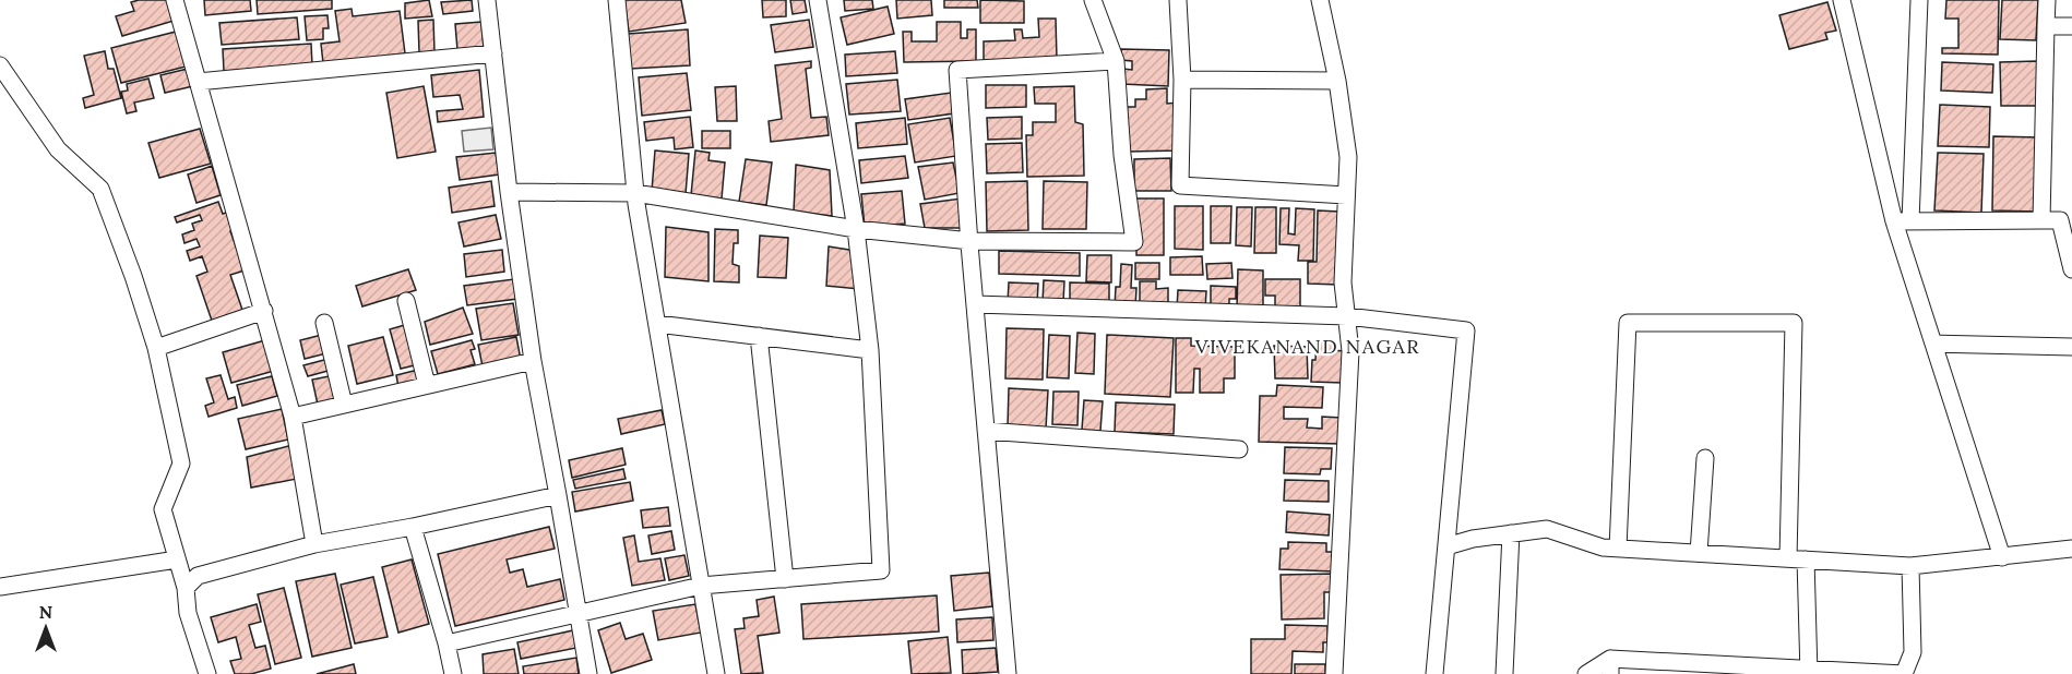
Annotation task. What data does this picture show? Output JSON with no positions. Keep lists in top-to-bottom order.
{
  "districts": ["VIVEKANAND NAGAR"],
  "north": "top"
}
